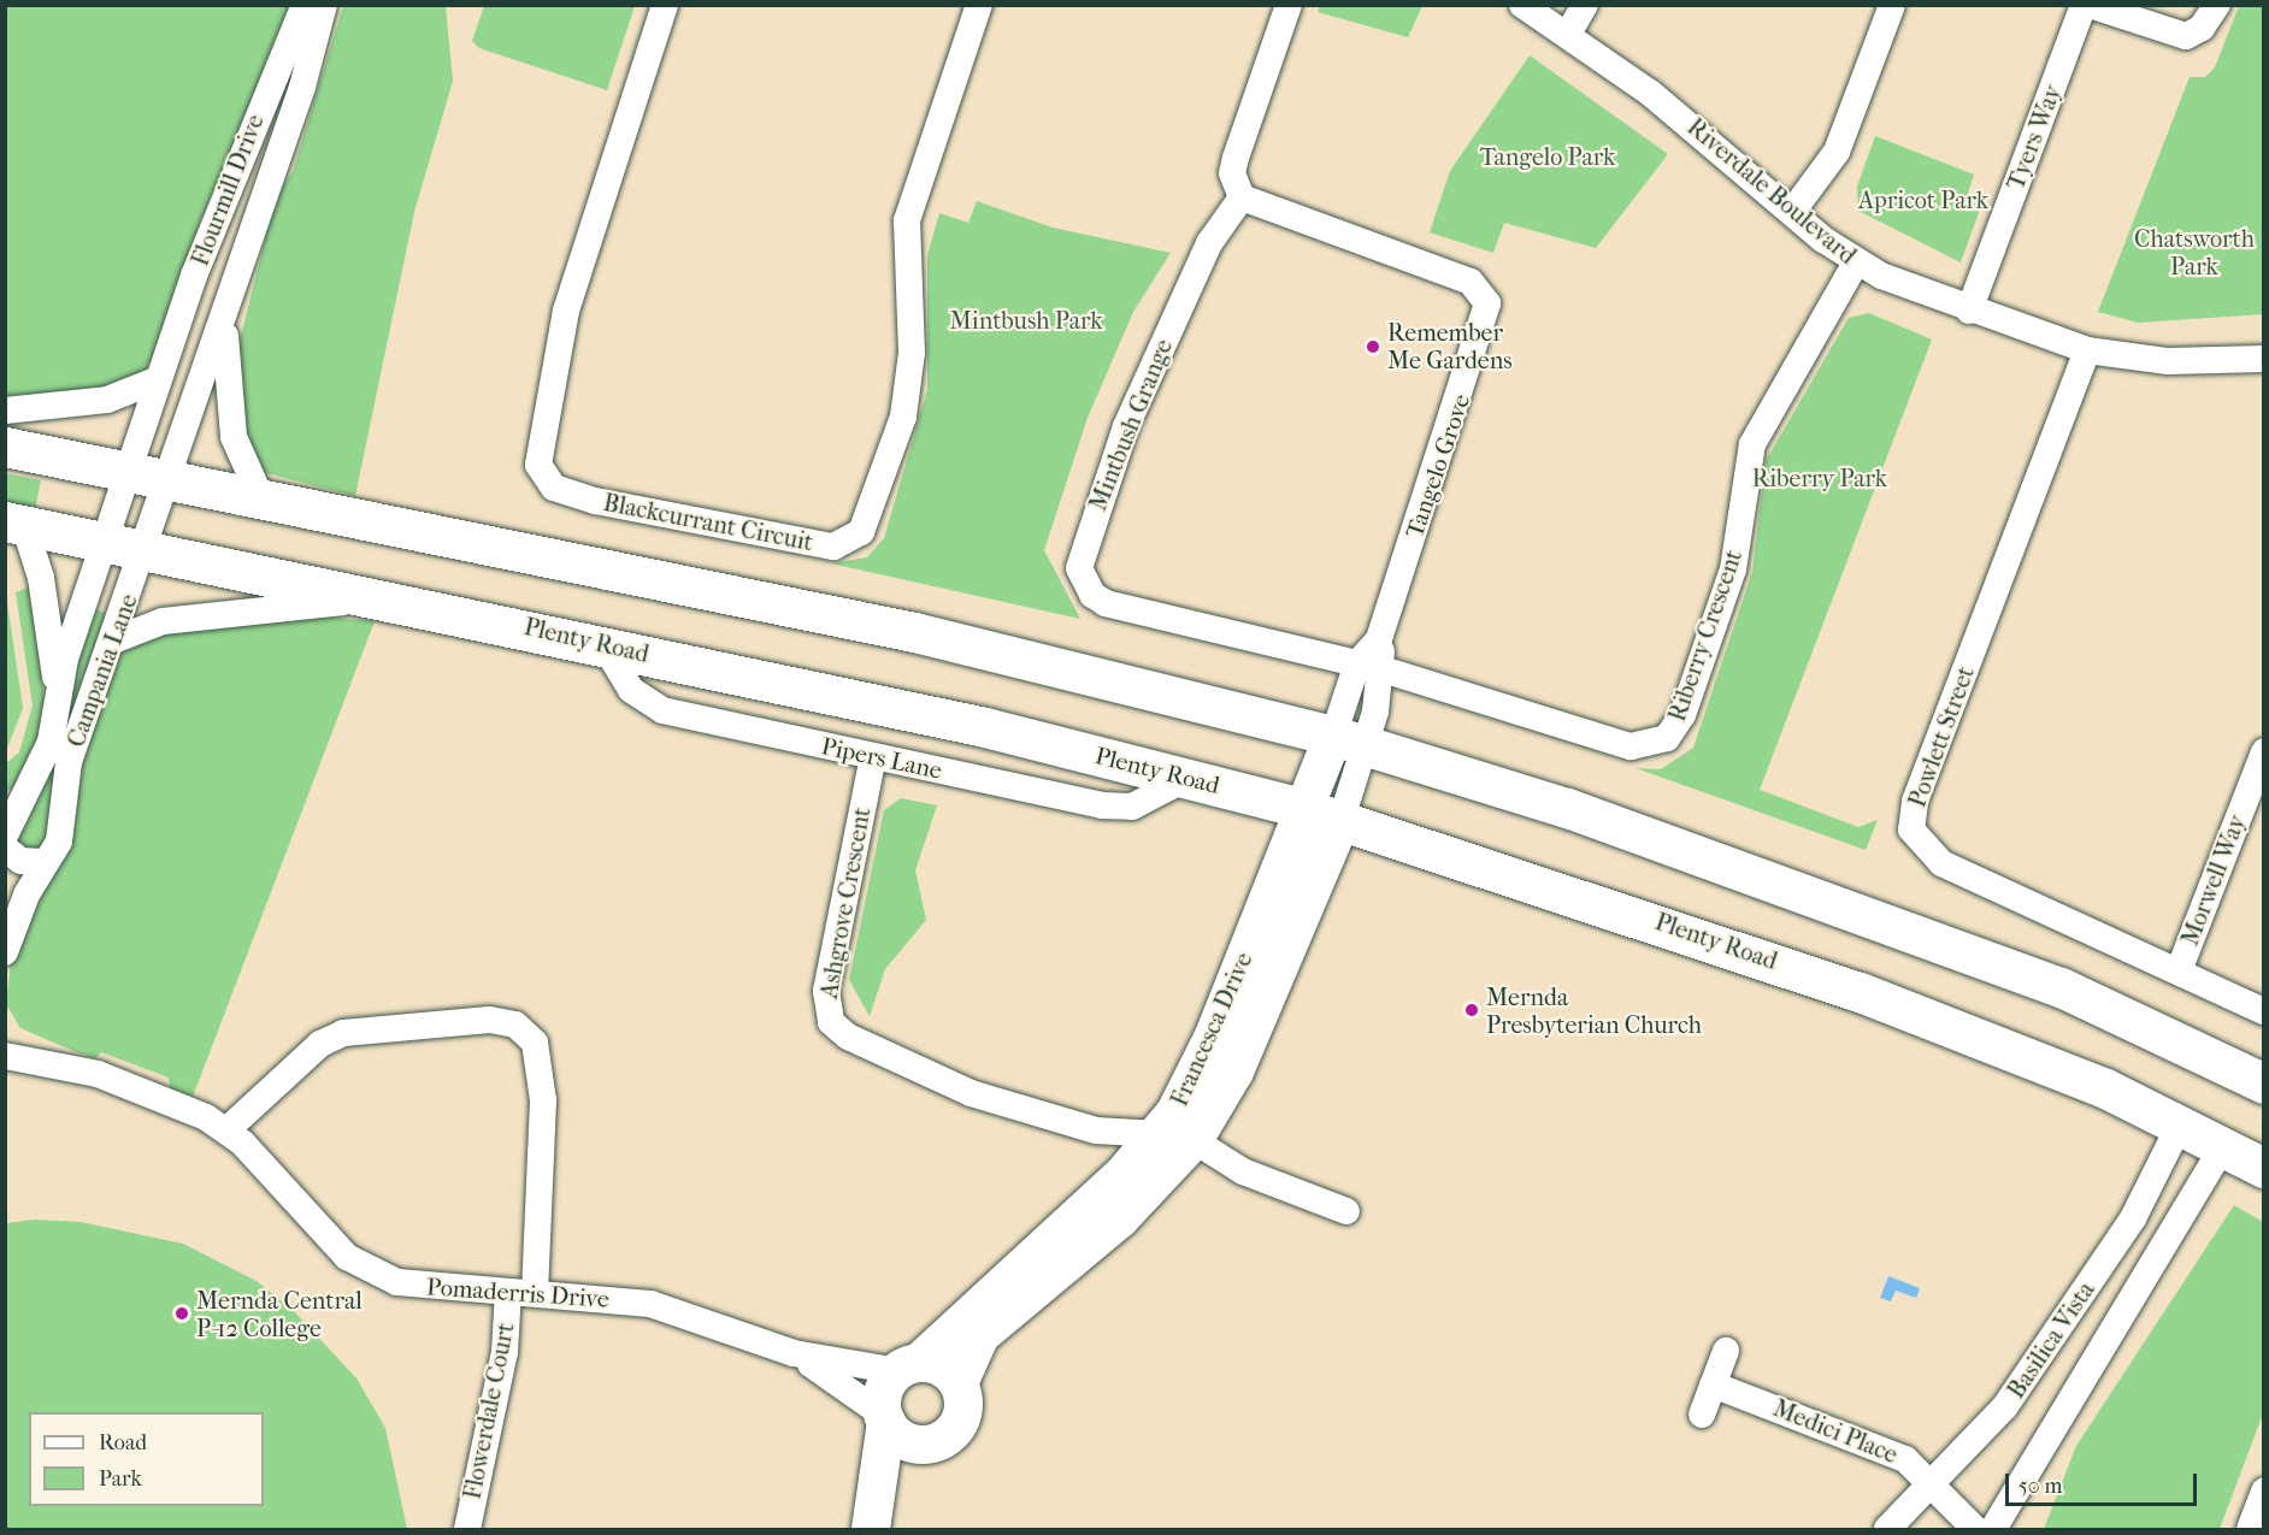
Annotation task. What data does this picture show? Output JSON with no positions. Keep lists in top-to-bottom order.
{
  "streets": {
    "highway": ["Plenty Road"],
    "street": [
      "Tyers Way",
      "Flourmill Drive",
      "Riverdale Boulevard",
      "Mintbush Grange",
      "Tangelo Grove",
      "Blackcurrant Circuit",
      "Riberry Crescent",
      "Campania Lane",
      "Powlett Street",
      "Pipers Lane",
      "Morwell Way",
      "Ashgrove Crescent",
      "Francesca Drive",
      "Pomaderris Drive",
      "Basilica Vista",
      "Flowerdale Court",
      "Medici Place"
    ]
  },
  "crossings": [
    ["Tyers Way", "Riverdale Boulevard"],
    ["Flourmill Drive", "Campania Lane"],
    ["Riverdale Boulevard", "Riberry Crescent"],
    ["Riverdale Boulevard", "Powlett Street"],
    ["Mintbush Grange", "Tangelo Grove"],
    ["Mintbush Grange", "Riberry Crescent"],
    ["Tangelo Grove", "Riberry Crescent"],
    ["Tangelo Grove", "Plenty Road"],
    ["Tangelo Grove", "Francesca Drive"],
    ["Plenty Road", "Campania Lane"],
    ["Plenty Road", "Pipers Lane"],
    ["Plenty Road", "Francesca Drive"],
    ["Plenty Road", "Basilica Vista"],
    ["Powlett Street", "Morwell Way"],
    ["Pipers Lane", "Ashgrove Crescent"],
    ["Ashgrove Crescent", "Francesca Drive"],
    ["Francesca Drive", "Pomaderris Drive"],
    ["Pomaderris Drive", "Flowerdale Court"],
    ["Basilica Vista", "Medici Place"]
  ],
  "parks": [
    "Tangelo Park",
    "Apricot Park",
    "Chatsworth Park",
    "Mintbush Park",
    "Riberry Park"
  ],
  "places": ["Remember Me Gardens", "Mernda Presbyterian Church", "Mernda Central P-12 College"],
  "legend": ["Road", "Park"],
  "scale_bar": "50 m"
}
